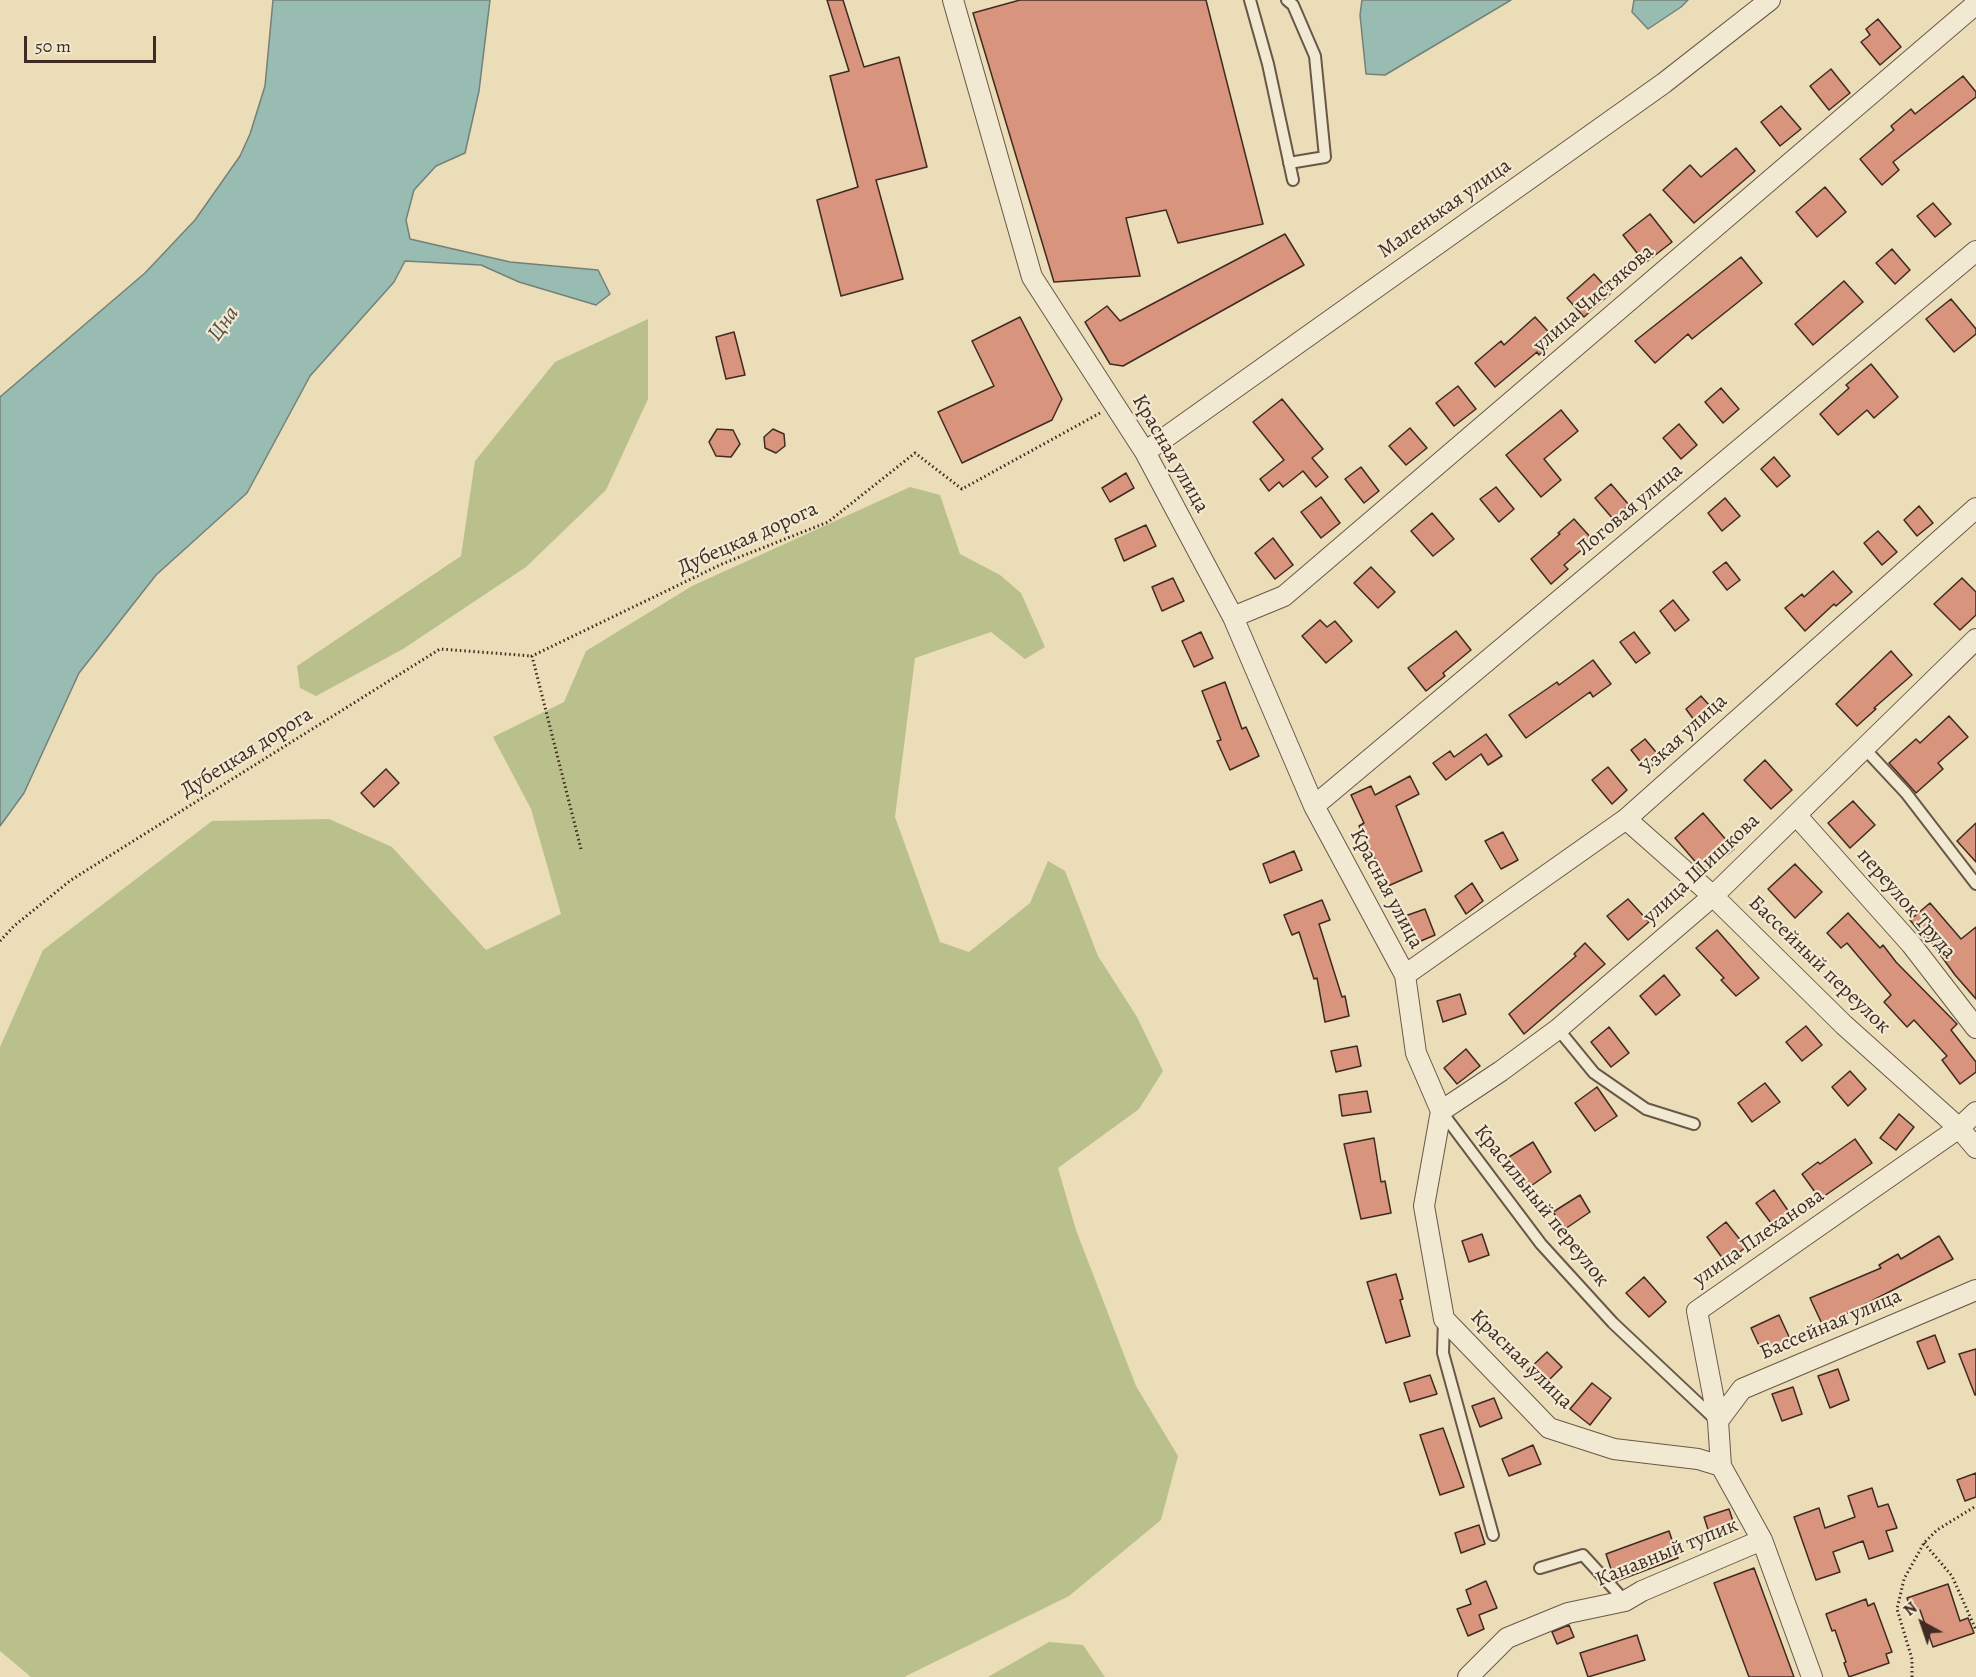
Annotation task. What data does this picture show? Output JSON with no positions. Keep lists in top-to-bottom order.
{
  "streets": {
    "street": [
      "Маленькая улица",
      "улица Чистякова",
      "Красная улица",
      "Логовая улица",
      "Узкая улица",
      "улица Шишкова",
      "переулок Труда",
      "Бассейный переулок",
      "улица Плеханова",
      "Бассейная улица",
      "Канавный тупик"
    ],
    "lane": ["Красильный переулок"],
    "path": ["Дубецкая дорога"]
  },
  "crossings": [
    ["Маленькая улица", "Красная улица"],
    ["улица Чистякова", "Красная улица"],
    ["Красная улица", "Логовая улица"],
    ["Красная улица", "Дубецкая дорога"],
    ["Красная улица", "Узкая улица"],
    ["Красная улица", "улица Шишкова"],
    ["Красная улица", "Красильный переулок"],
    ["Красная улица", "улица Плеханова"],
    ["Узкая улица", "Бассейный переулок"],
    ["улица Шишкова", "переулок Труда"],
    ["улица Шишкова", "Бассейный переулок"],
    ["улица Шишкова", "Красильный переулок"],
    ["Бассейный переулок", "улица Плеханова"],
    ["Красильный переулок", "улица Плеханова"],
    ["Красильный переулок", "Бассейная улица"],
    ["улица Плеханова", "Бассейная улица"]
  ],
  "water": ["Цна"],
  "scale_bar": "50 m",
  "north": "top left"
}
